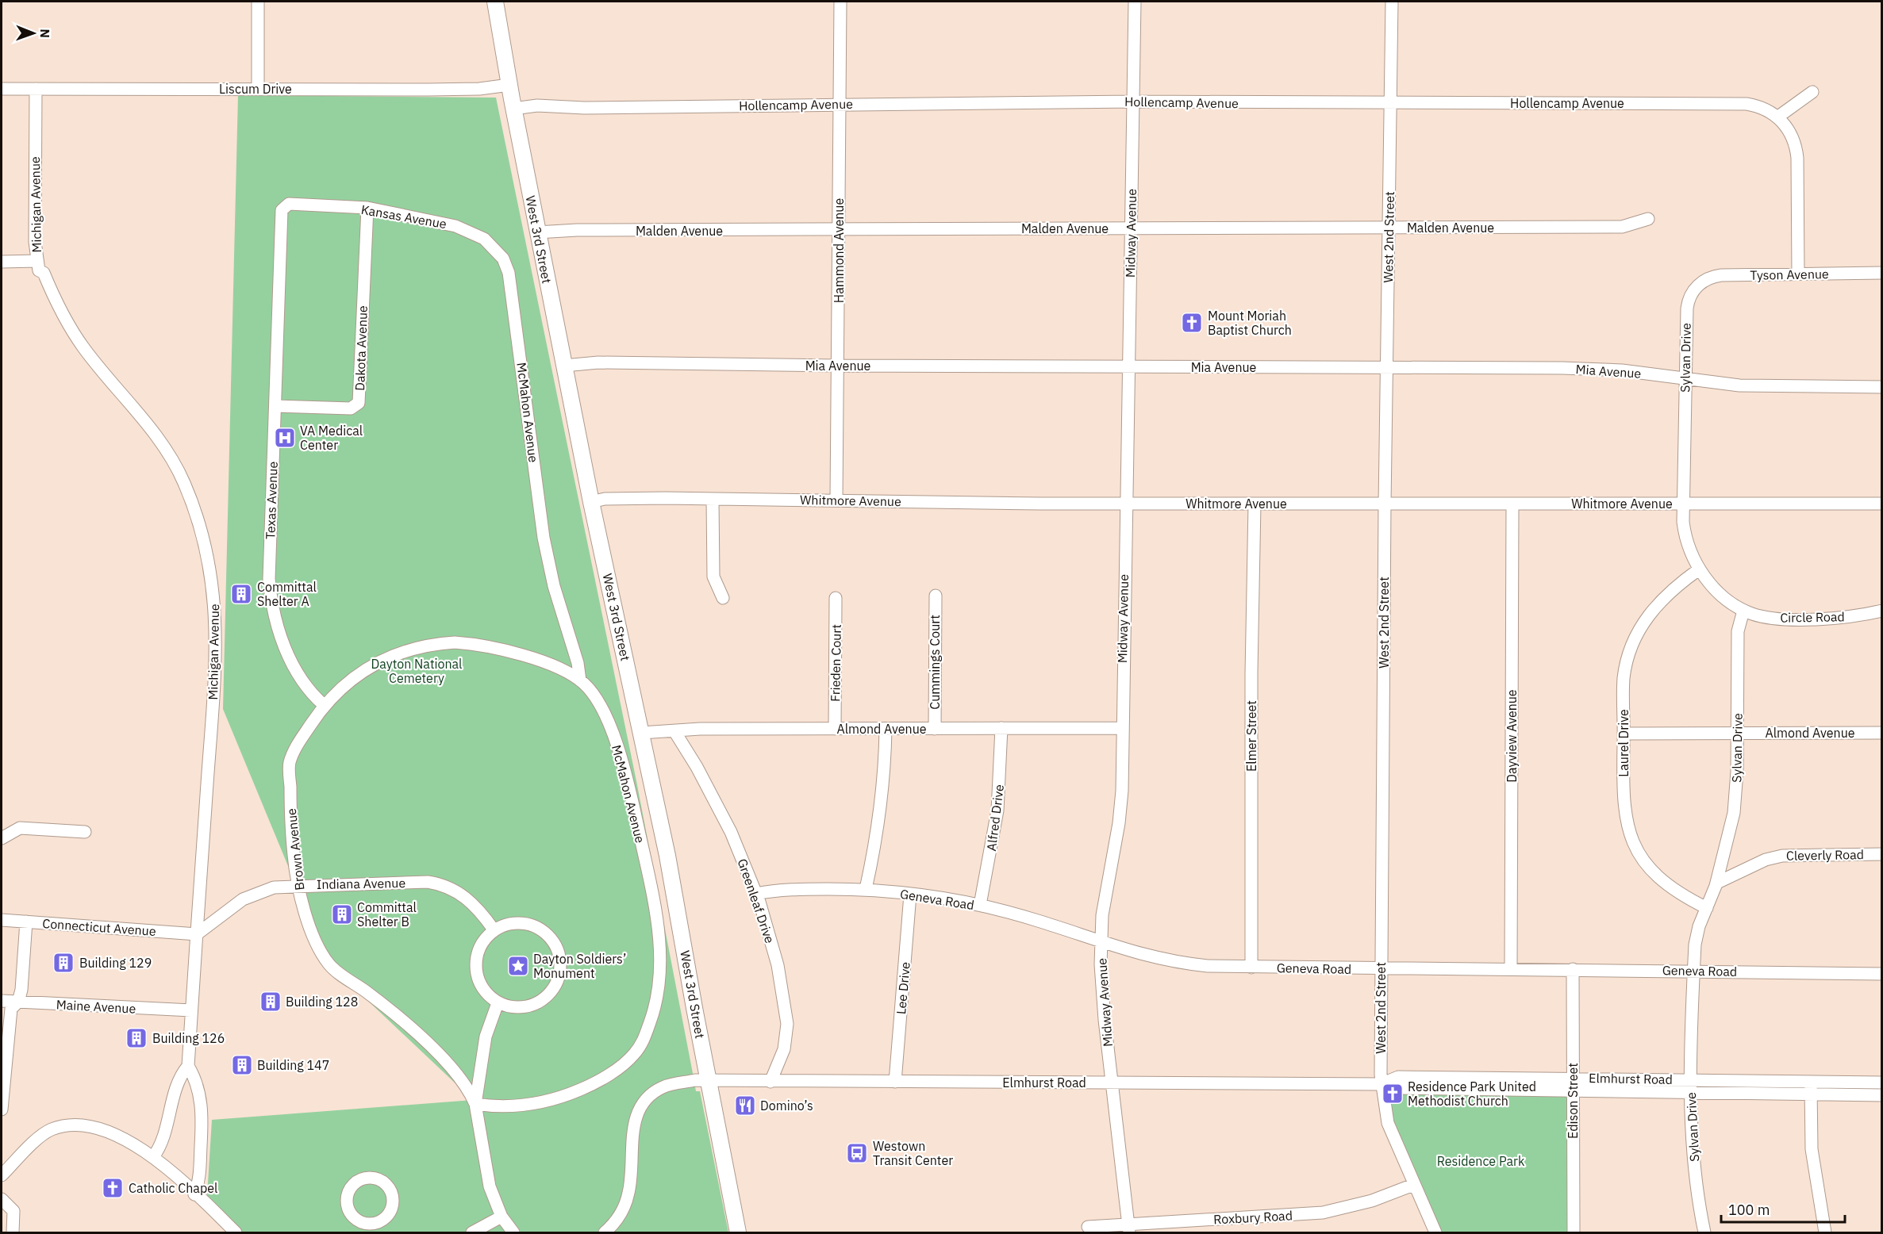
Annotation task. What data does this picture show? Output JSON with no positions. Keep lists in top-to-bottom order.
{
  "streets": {
    "main road": ["West 3rd Street"],
    "street": [
      "Liscum Drive",
      "Hollencamp Avenue",
      "Michigan Avenue",
      "Kansas Avenue",
      "Malden Avenue",
      "Midway Avenue",
      "West 2nd Street",
      "Hammond Avenue",
      "Tyson Avenue",
      "Dakota Avenue",
      "Sylvan Drive",
      "Mia Avenue",
      "McMahon Avenue",
      "Texas Avenue",
      "Whitmore Avenue",
      "Circle Road",
      "Cummings Court",
      "Frieden Court",
      "Almond Avenue",
      "Elmer Street",
      "Dayview Avenue",
      "Laurel Drive",
      "Alfred Drive",
      "Brown Avenue",
      "Cleverly Road",
      "Indiana Avenue",
      "Geneva Road",
      "Greenleaf Drive",
      "Connecticut Avenue",
      "Lee Drive",
      "Maine Avenue",
      "Elmhurst Road",
      "Edison Street",
      "Roxbury Road"
    ]
  },
  "crossings": [
    ["Liscum Drive", "Michigan Avenue"],
    ["Liscum Drive", "West 3rd Street"],
    ["Hollencamp Avenue", "Midway Avenue"],
    ["Hollencamp Avenue", "West 2nd Street"],
    ["Hollencamp Avenue", "West 3rd Street"],
    ["Hollencamp Avenue", "Hammond Avenue"],
    ["Michigan Avenue", "Indiana Avenue"],
    ["Michigan Avenue", "Connecticut Avenue"],
    ["Michigan Avenue", "Maine Avenue"],
    ["Kansas Avenue", "Dakota Avenue"],
    ["Kansas Avenue", "McMahon Avenue"],
    ["Kansas Avenue", "Texas Avenue"],
    ["Malden Avenue", "Midway Avenue"],
    ["Malden Avenue", "West 2nd Street"],
    ["Malden Avenue", "West 3rd Street"],
    ["Malden Avenue", "Hammond Avenue"],
    ["Midway Avenue", "Mia Avenue"],
    ["Midway Avenue", "Whitmore Avenue"],
    ["Midway Avenue", "Almond Avenue"],
    ["Midway Avenue", "Geneva Road"],
    ["Midway Avenue", "Elmhurst Road"],
    ["Midway Avenue", "Roxbury Road"],
    ["West 2nd Street", "Mia Avenue"],
    ["West 2nd Street", "Whitmore Avenue"],
    ["West 2nd Street", "Geneva Road"],
    ["West 2nd Street", "Elmhurst Road"],
    ["West 2nd Street", "Roxbury Road"],
    ["West 3rd Street", "Mia Avenue"],
    ["West 3rd Street", "Whitmore Avenue"],
    ["West 3rd Street", "Almond Avenue"],
    ["West 3rd Street", "Elmhurst Road"],
    ["Hammond Avenue", "Mia Avenue"],
    ["Hammond Avenue", "Whitmore Avenue"],
    ["Tyson Avenue", "Sylvan Drive"],
    ["Dakota Avenue", "Texas Avenue"],
    ["Sylvan Drive", "Mia Avenue"],
    ["Sylvan Drive", "Whitmore Avenue"],
    ["Sylvan Drive", "Circle Road"],
    ["Sylvan Drive", "Almond Avenue"],
    ["Sylvan Drive", "Laurel Drive"],
    ["Sylvan Drive", "Cleverly Road"],
    ["Sylvan Drive", "Geneva Road"],
    ["Sylvan Drive", "Elmhurst Road"],
    ["McMahon Avenue", "Brown Avenue"],
    ["Texas Avenue", "Brown Avenue"],
    ["Whitmore Avenue", "Elmer Street"],
    ["Whitmore Avenue", "Dayview Avenue"],
    ["Cummings Court", "Almond Avenue"],
    ["Frieden Court", "Almond Avenue"],
    ["Almond Avenue", "Laurel Drive"],
    ["Almond Avenue", "Alfred Drive"],
    ["Almond Avenue", "Greenleaf Drive"],
    ["Elmer Street", "Geneva Road"],
    ["Dayview Avenue", "Geneva Road"],
    ["Alfred Drive", "Geneva Road"],
    ["Brown Avenue", "Indiana Avenue"],
    ["Indiana Avenue", "Connecticut Avenue"],
    ["Geneva Road", "Greenleaf Drive"],
    ["Geneva Road", "Lee Drive"],
    ["Geneva Road", "Edison Street"],
    ["Greenleaf Drive", "Elmhurst Road"],
    ["Lee Drive", "Elmhurst Road"],
    ["Elmhurst Road", "Edison Street"]
  ],
  "parks": ["Dayton National Cemetery", "Residence Park"],
  "places": {
    "church": ["Mount Moriah Baptist Church", "Residence Park United Methodist Church", "Catholic Chapel"],
    "hospital": ["VA Medical Center"],
    "building": [
      "Committal Shelter A",
      "Committal Shelter B",
      "Building 129",
      "Building 128",
      "Building 126",
      "Building 147"
    ],
    "place": ["Dayton Soldiers’ Monument"],
    "restaurant": ["Domino’s"],
    "bus stop": ["Westown Transit Center"]
  },
  "scale_bar": "100 m",
  "north": "right"
}
